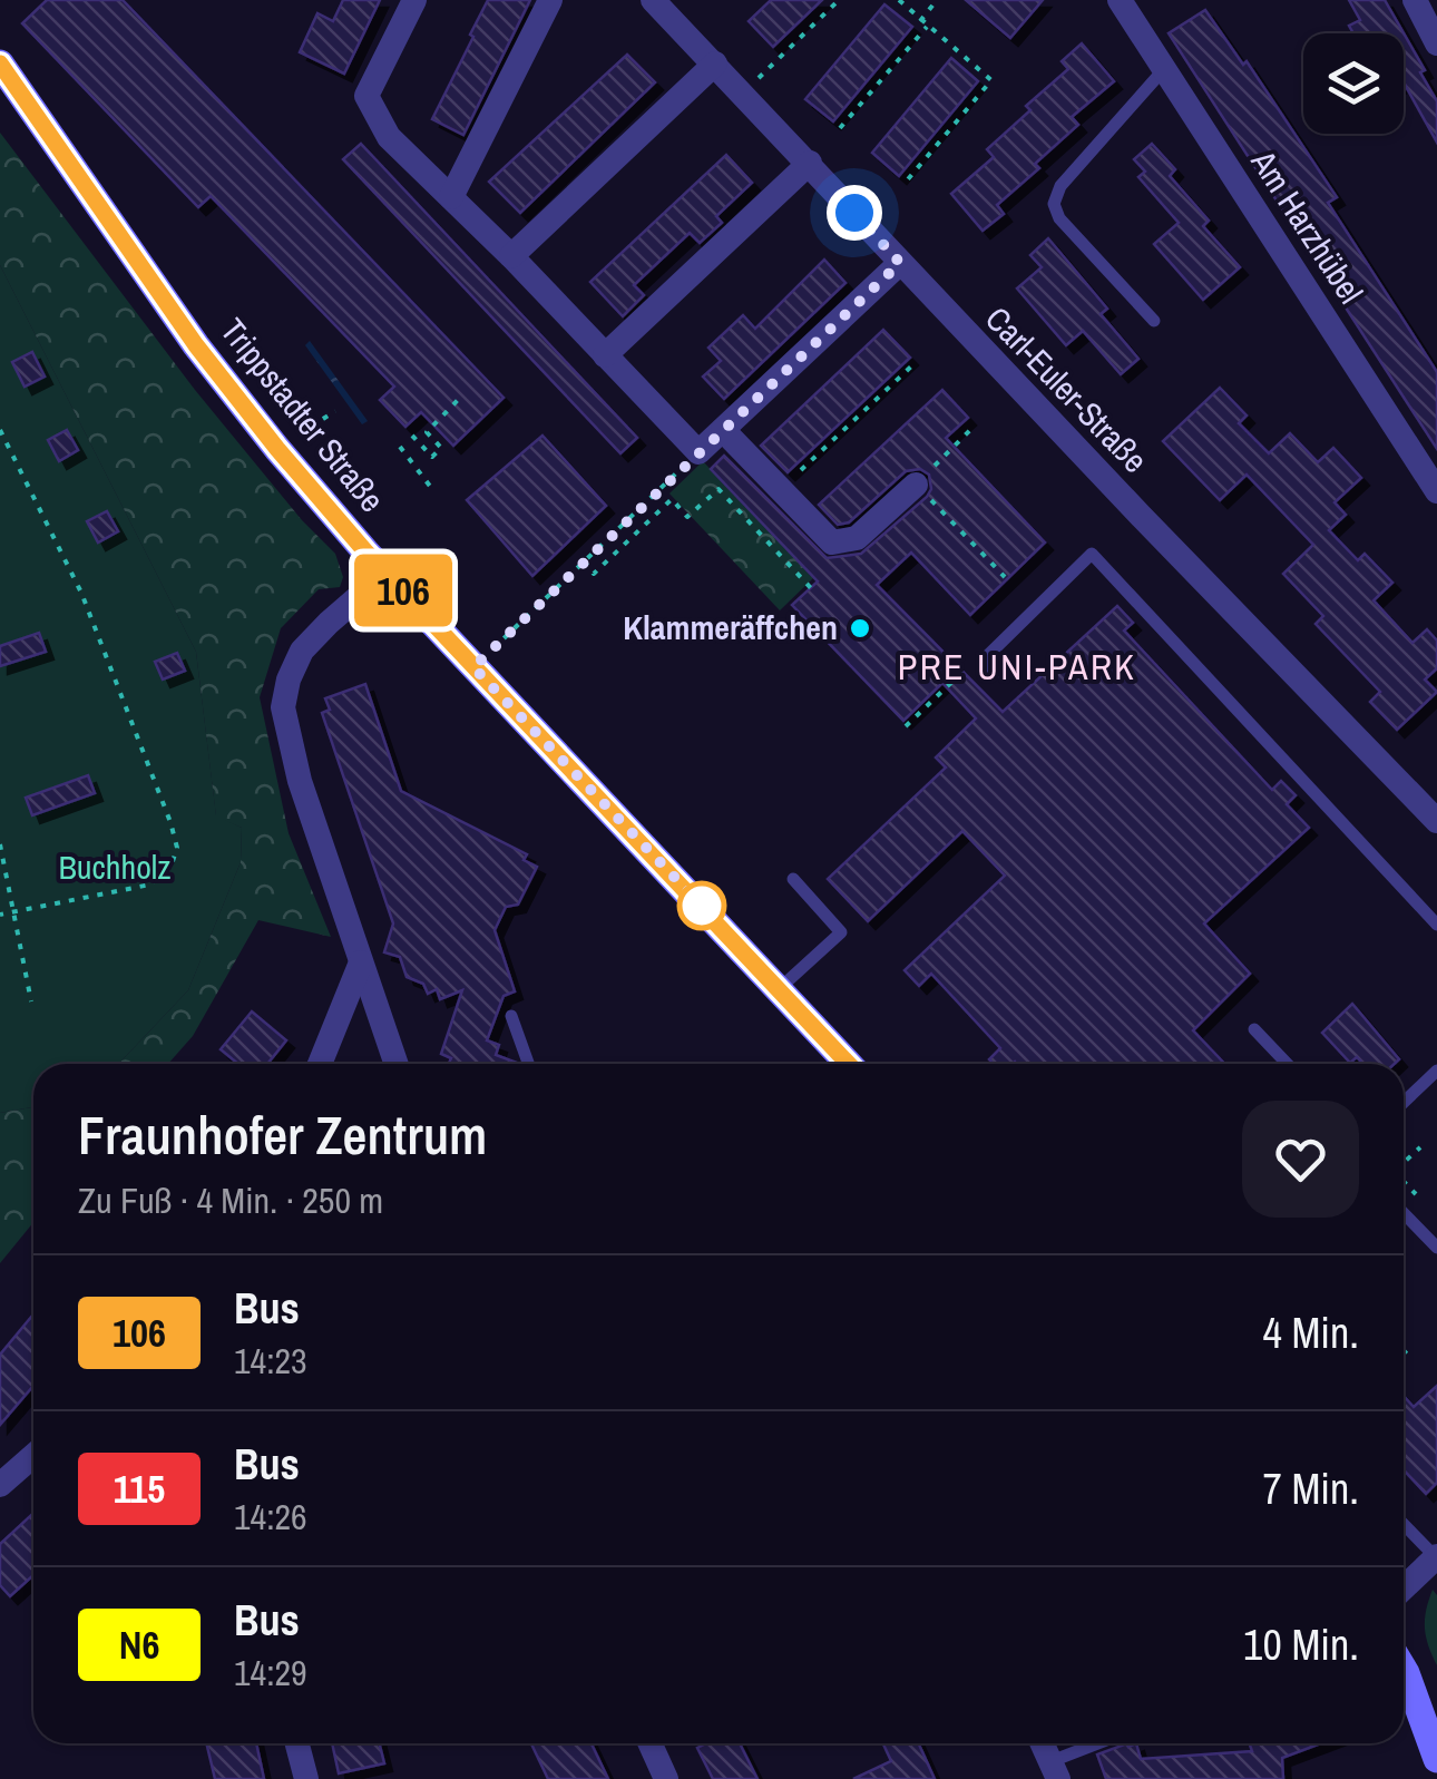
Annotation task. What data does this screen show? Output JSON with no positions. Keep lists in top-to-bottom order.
{
  "streets": {
    "main road": ["Trippstadter Straße"],
    "street": ["Am Harzhübel", "Carl-Euler-Straße"]
  },
  "districts": ["PRE UNI-PARK"],
  "parks": ["Buchholz"],
  "places": ["Klammeräffchen"],
  "lines": ["bus line 106"],
  "page": {
    "on_map": "106",
    "heading": ["Fraunhofer Zentrum", "Zu Fuß · 4 Min. · 250 m"],
    "list": [
      {
        "mark": "106",
        "name": "Bus",
        "note": "14:23",
        "value": "4 Min."
      },
      {
        "mark": "115",
        "name": "Bus",
        "note": "14:26",
        "value": "7 Min."
      },
      {
        "mark": "N6",
        "name": "Bus",
        "note": "14:29",
        "value": "10 Min."
      }
    ]
  }
}
